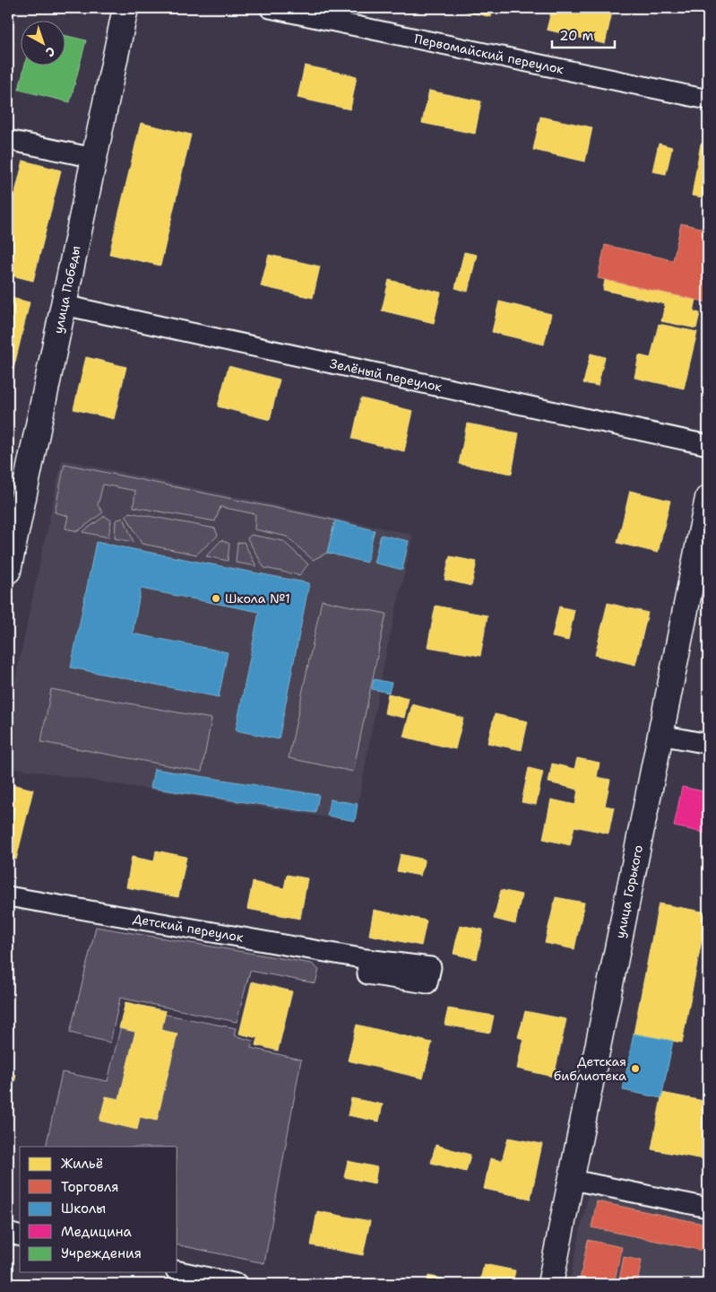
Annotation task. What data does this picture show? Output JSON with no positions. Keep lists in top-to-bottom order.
{
  "streets": {
    "street": [
      "Первомайский переулок",
      "улица Победы",
      "Зелёный переулок",
      "улица Горького",
      "Детский переулок"
    ]
  },
  "crossings": [
    ["улица Победы", "Зелёный переулок"]
  ],
  "places": ["Школа №1", "Детская библиотека"],
  "legend": [
    "Жильё",
    "Торговля",
    "Школы",
    "Медицина",
    "Учреждения"
  ],
  "scale_bar": "20 m",
  "north": "bottom right"
}
